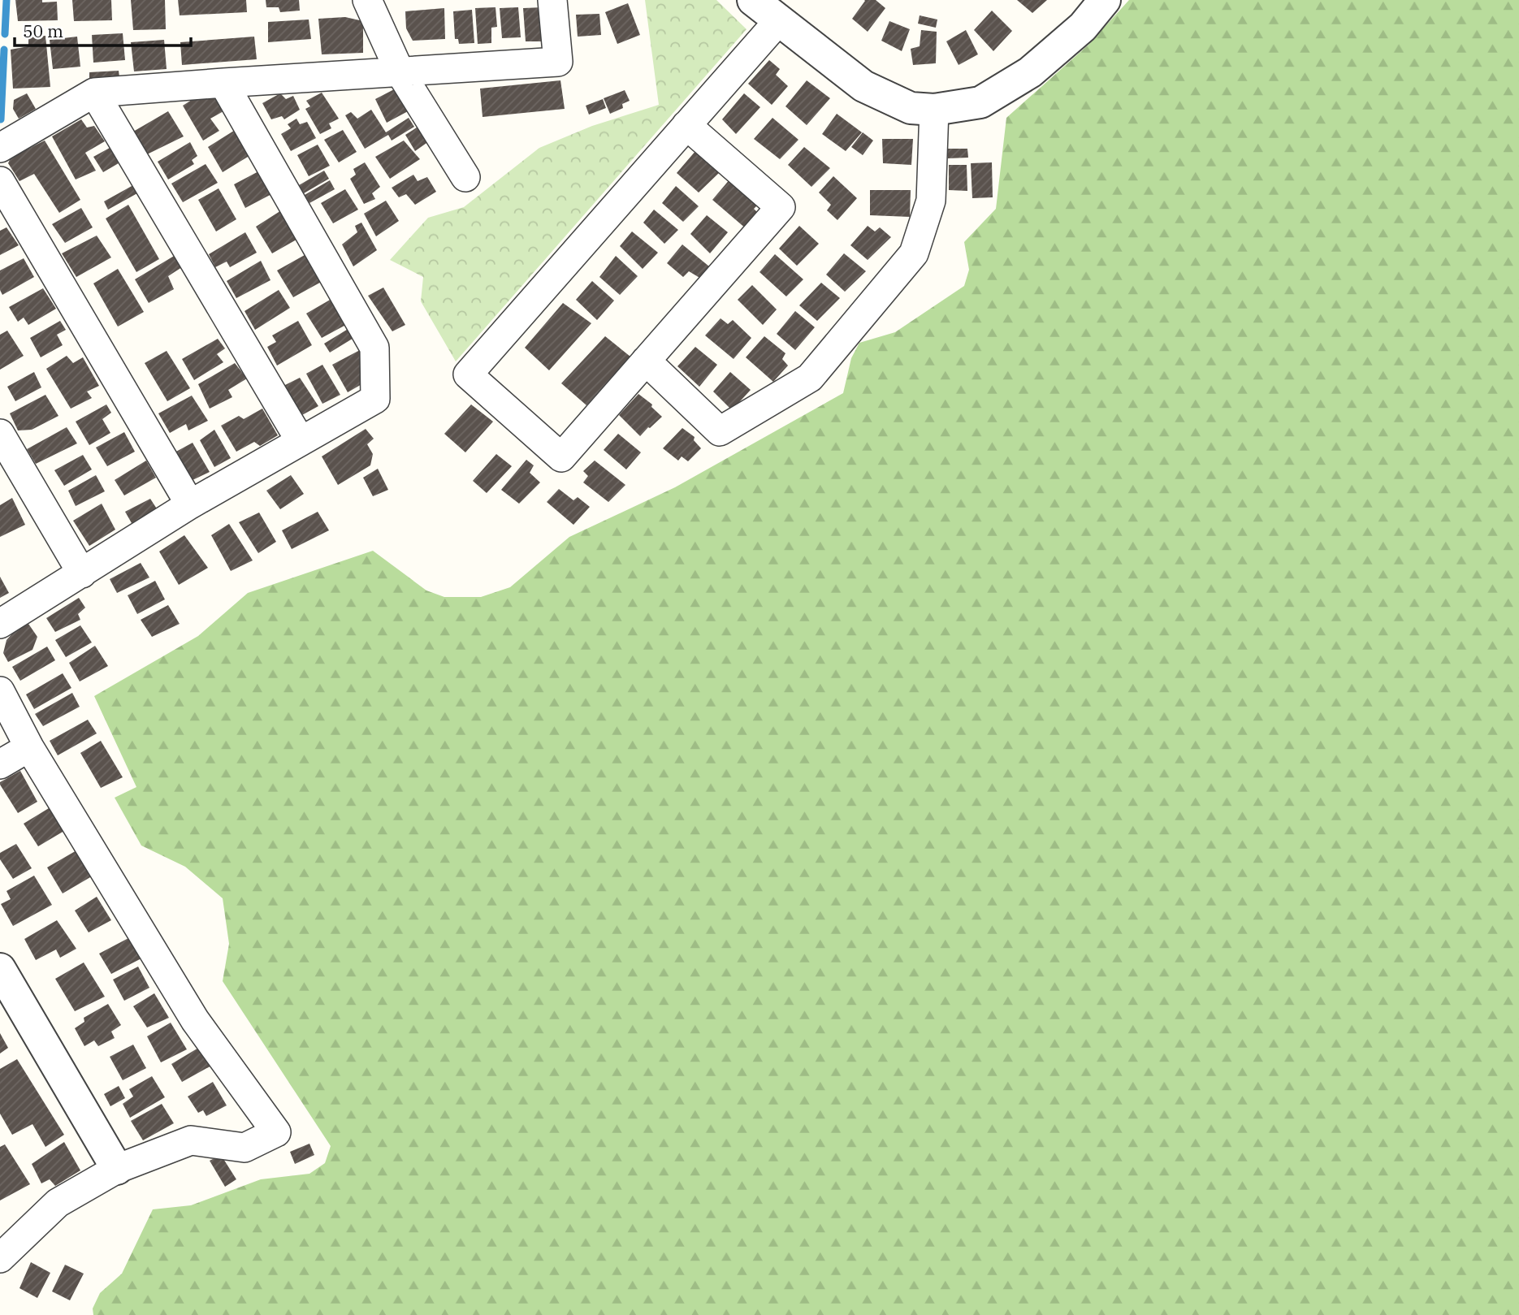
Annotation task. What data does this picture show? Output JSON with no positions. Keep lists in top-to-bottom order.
{
  "scale_bar": "50 m"
}
